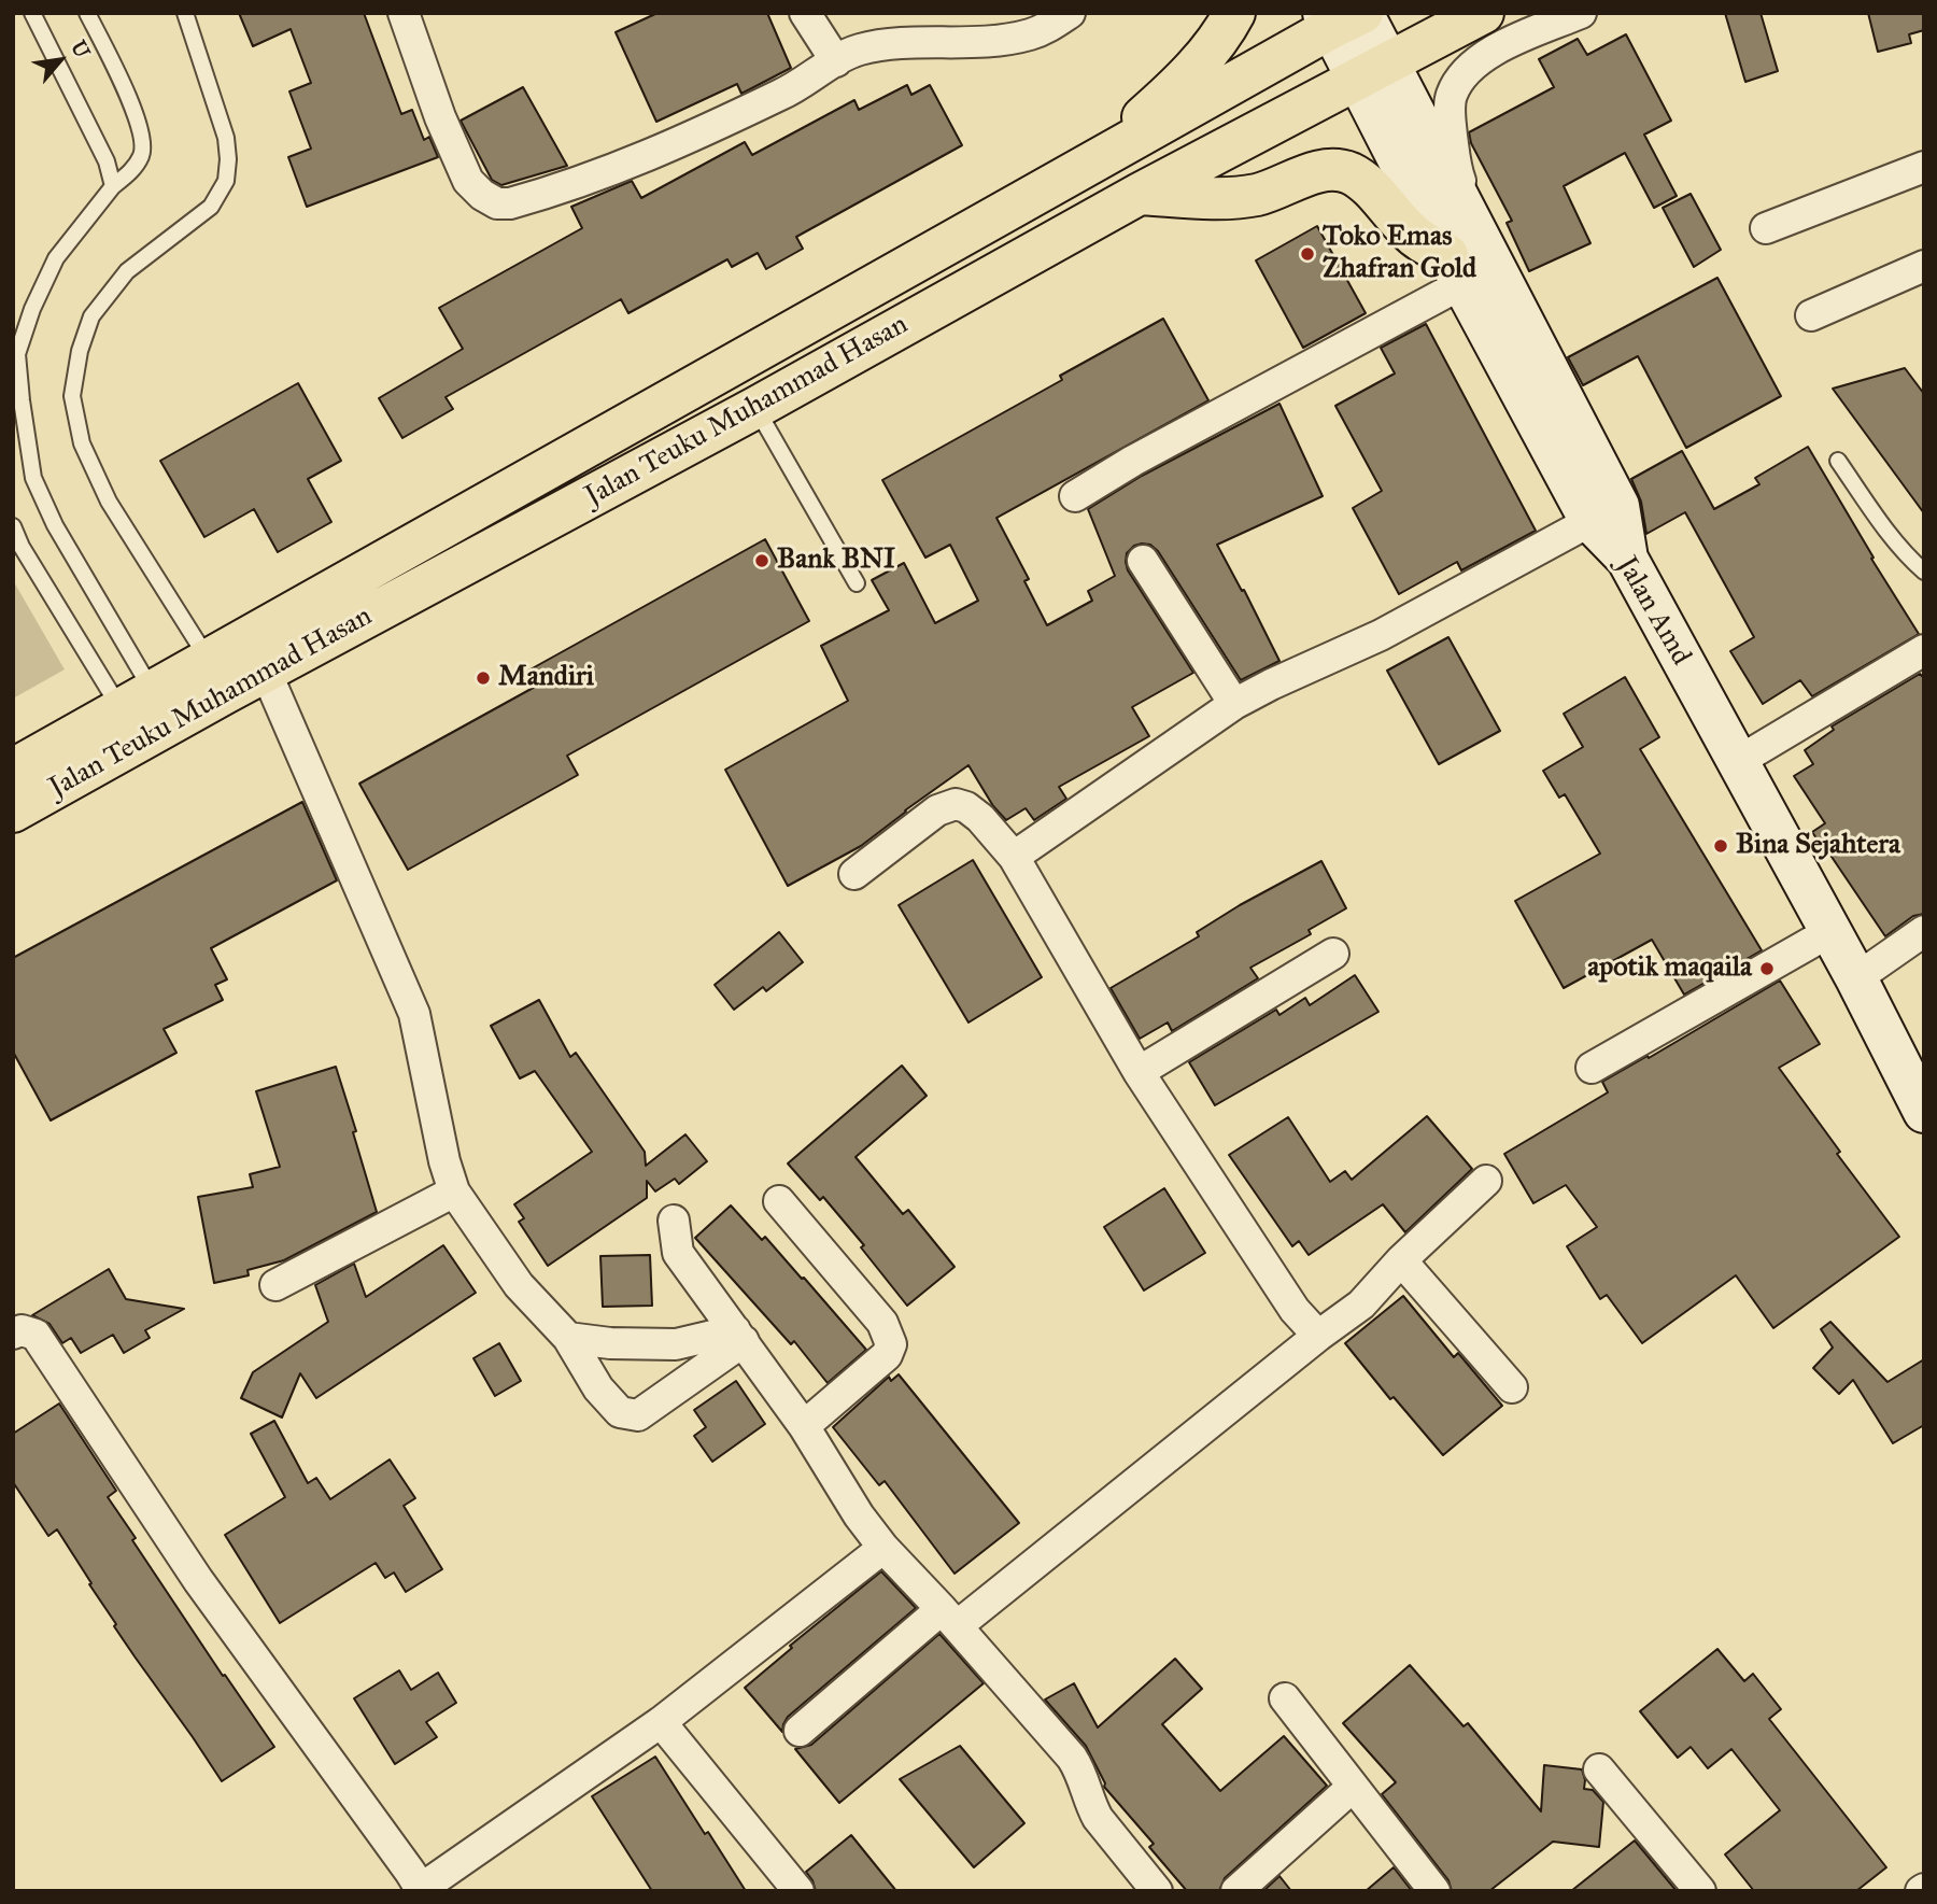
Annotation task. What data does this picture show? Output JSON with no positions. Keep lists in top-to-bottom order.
{
  "streets": {
    "highway": ["Jalan Teuku Muhammad Hasan"],
    "street": ["Jalan Amd"]
  },
  "crossings": [
    ["Jalan Teuku Muhammad Hasan", "Jalan Amd"]
  ],
  "places": [
    "Toko Emas Zhafran Gold",
    "Bank BNI",
    "Mandiri",
    "Bina Sejahtera",
    "apotik maqaila"
  ],
  "north": "top right"
}
